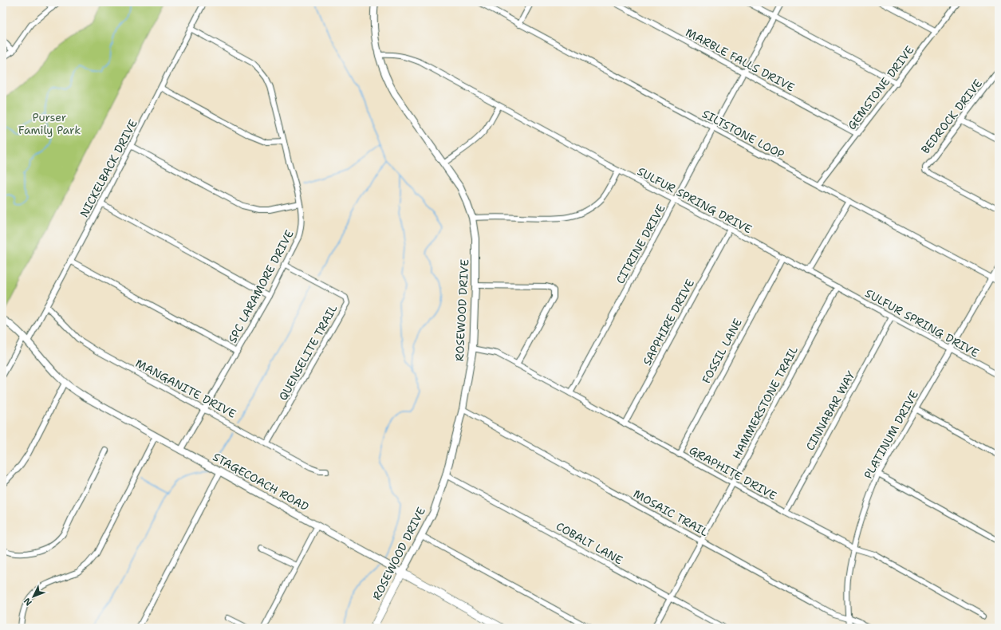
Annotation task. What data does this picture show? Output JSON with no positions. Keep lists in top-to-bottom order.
{
  "streets": {
    "main road": ["ROSEWOOD DRIVE", "STAGECOACH ROAD"],
    "street": [
      "MARBLE FALLS DRIVE",
      "GEMSTONE DRIVE",
      "BEDROCK DRIVE",
      "SILTSTONE LOOP",
      "NICKELBACK DRIVE",
      "SULFUR SPRING DRIVE",
      "CITRINE DRIVE",
      "SPC LARAMORE DRIVE",
      "SAPPHIRE DRIVE",
      "FOSSIL LANE",
      "QUENSELITE TRAIL",
      "MANGANITE DRIVE",
      "HAMMERSTONE TRAIL",
      "CINNABAR WAY",
      "PLATINUM DRIVE",
      "GRAPHITE DRIVE",
      "MOSAIC TRAIL",
      "COBALT LANE"
    ]
  },
  "crossings": [
    ["MARBLE FALLS DRIVE", "GEMSTONE DRIVE"],
    ["MARBLE FALLS DRIVE", "CITRINE DRIVE"],
    ["GEMSTONE DRIVE", "SILTSTONE LOOP"],
    ["SILTSTONE LOOP", "CITRINE DRIVE"],
    ["SILTSTONE LOOP", "PLATINUM DRIVE"],
    ["NICKELBACK DRIVE", "SPC LARAMORE DRIVE"],
    ["NICKELBACK DRIVE", "MANGANITE DRIVE"],
    ["NICKELBACK DRIVE", "STAGECOACH ROAD"],
    ["SULFUR SPRING DRIVE", "CITRINE DRIVE"],
    ["SULFUR SPRING DRIVE", "ROSEWOOD DRIVE"],
    ["SULFUR SPRING DRIVE", "SAPPHIRE DRIVE"],
    ["SULFUR SPRING DRIVE", "FOSSIL LANE"],
    ["SULFUR SPRING DRIVE", "HAMMERSTONE TRAIL"],
    ["SULFUR SPRING DRIVE", "CINNABAR WAY"],
    ["SULFUR SPRING DRIVE", "PLATINUM DRIVE"],
    ["CITRINE DRIVE", "GRAPHITE DRIVE"],
    ["SPC LARAMORE DRIVE", "QUENSELITE TRAIL"],
    ["SPC LARAMORE DRIVE", "MANGANITE DRIVE"],
    ["SPC LARAMORE DRIVE", "STAGECOACH ROAD"],
    ["ROSEWOOD DRIVE", "GRAPHITE DRIVE"],
    ["ROSEWOOD DRIVE", "STAGECOACH ROAD"],
    ["ROSEWOOD DRIVE", "MOSAIC TRAIL"],
    ["ROSEWOOD DRIVE", "COBALT LANE"],
    ["SAPPHIRE DRIVE", "GRAPHITE DRIVE"],
    ["FOSSIL LANE", "GRAPHITE DRIVE"],
    ["QUENSELITE TRAIL", "MANGANITE DRIVE"],
    ["HAMMERSTONE TRAIL", "GRAPHITE DRIVE"],
    ["HAMMERSTONE TRAIL", "MOSAIC TRAIL"],
    ["HAMMERSTONE TRAIL", "COBALT LANE"],
    ["CINNABAR WAY", "GRAPHITE DRIVE"],
    ["PLATINUM DRIVE", "GRAPHITE DRIVE"],
    ["PLATINUM DRIVE", "MOSAIC TRAIL"]
  ],
  "parks": ["Purser Family Park"],
  "north": "bottom left"
}
